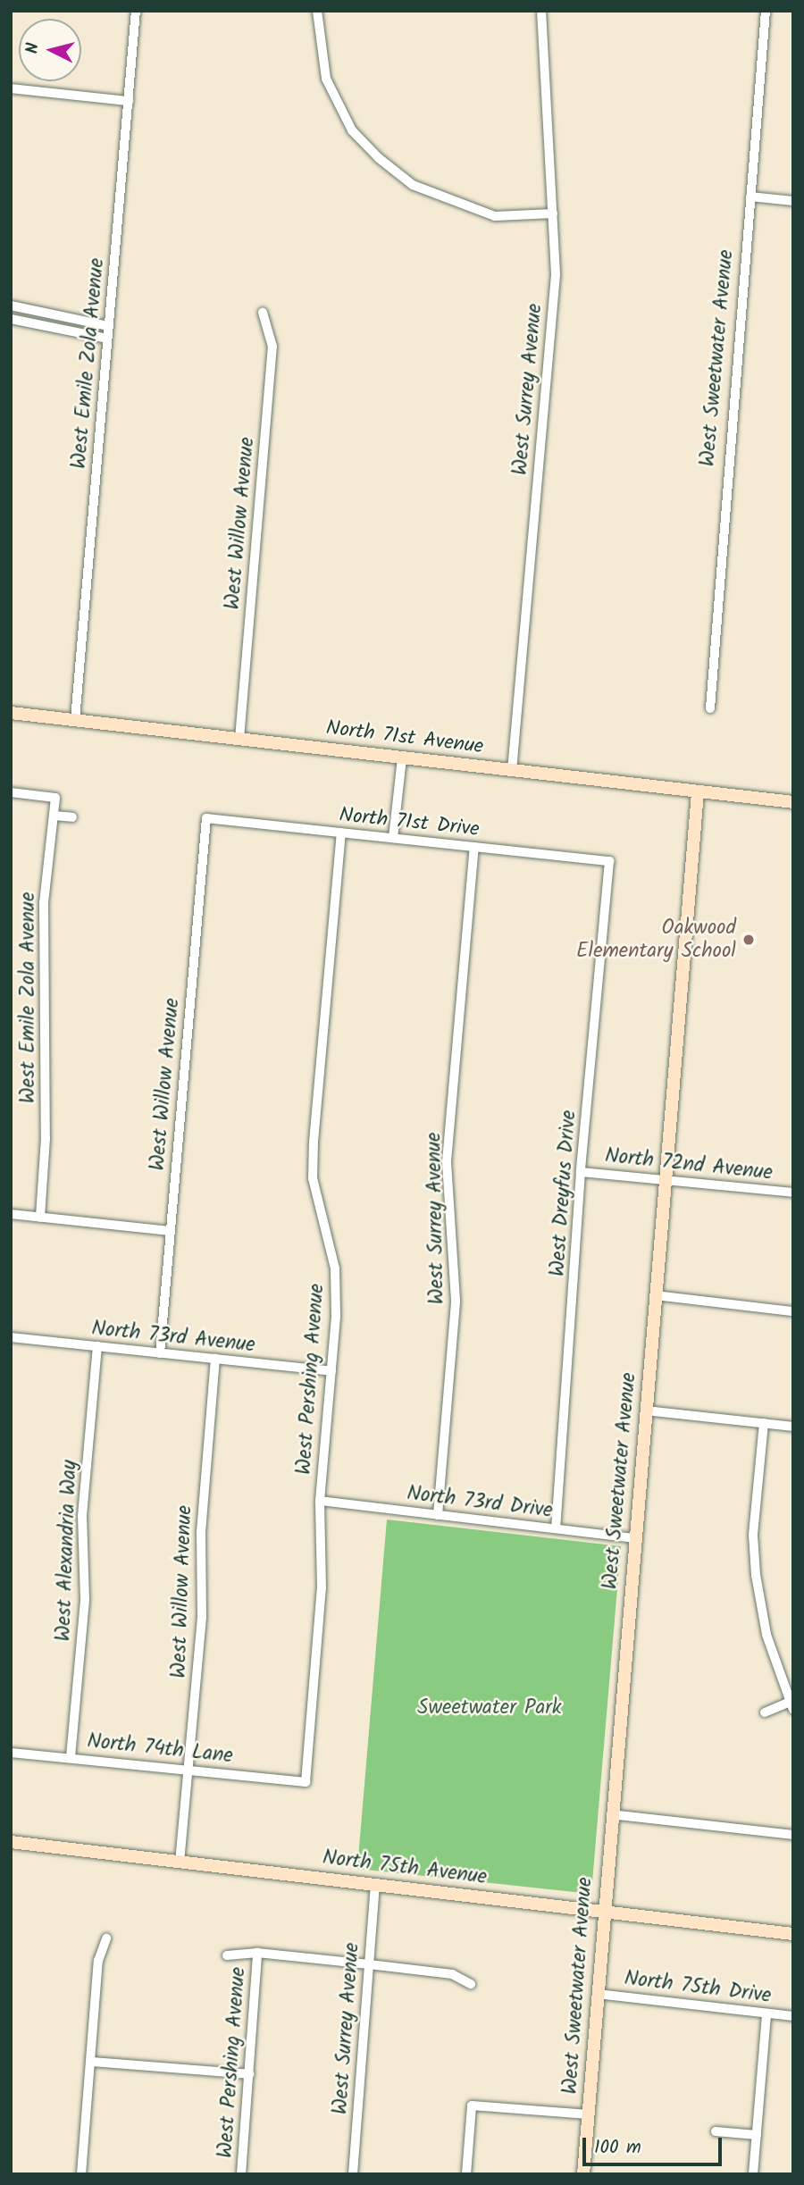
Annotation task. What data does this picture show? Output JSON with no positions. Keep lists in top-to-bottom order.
{
  "streets": {
    "street": [
      "West Sweetwater Avenue",
      "West Emile Zola Avenue",
      "West Surrey Avenue",
      "West Willow Avenue",
      "North 71st Avenue",
      "North 71st Drive",
      "North 72nd Avenue",
      "West Dreyfus Drive",
      "North 73rd Avenue",
      "West Pershing Avenue",
      "North 73rd Drive",
      "West Alexandria Way",
      "North 74th Lane",
      "North 75th Avenue",
      "North 75th Drive"
    ]
  },
  "crossings": [
    ["West Sweetwater Avenue", "North 71st Avenue"],
    ["West Sweetwater Avenue", "North 72nd Avenue"],
    ["West Sweetwater Avenue", "North 73rd Drive"],
    ["West Sweetwater Avenue", "North 75th Avenue"],
    ["West Sweetwater Avenue", "North 75th Drive"],
    ["West Emile Zola Avenue", "North 71st Avenue"],
    ["West Surrey Avenue", "North 71st Avenue"],
    ["West Surrey Avenue", "North 71st Drive"],
    ["West Surrey Avenue", "North 73rd Drive"],
    ["West Surrey Avenue", "North 75th Avenue"],
    ["West Willow Avenue", "North 71st Avenue"],
    ["West Willow Avenue", "North 71st Drive"],
    ["West Willow Avenue", "North 73rd Avenue"],
    ["West Willow Avenue", "North 74th Lane"],
    ["West Willow Avenue", "North 75th Avenue"],
    ["North 71st Drive", "West Dreyfus Drive"],
    ["North 71st Drive", "West Pershing Avenue"],
    ["North 72nd Avenue", "West Dreyfus Drive"],
    ["West Dreyfus Drive", "North 73rd Drive"],
    ["North 73rd Avenue", "West Pershing Avenue"],
    ["North 73rd Avenue", "West Alexandria Way"],
    ["West Pershing Avenue", "North 73rd Drive"],
    ["West Pershing Avenue", "North 74th Lane"],
    ["West Alexandria Way", "North 74th Lane"]
  ],
  "parks": ["Sweetwater Park"],
  "places": ["Oakwood Elementary School"],
  "scale_bar": "100 m",
  "north": "left"
}
